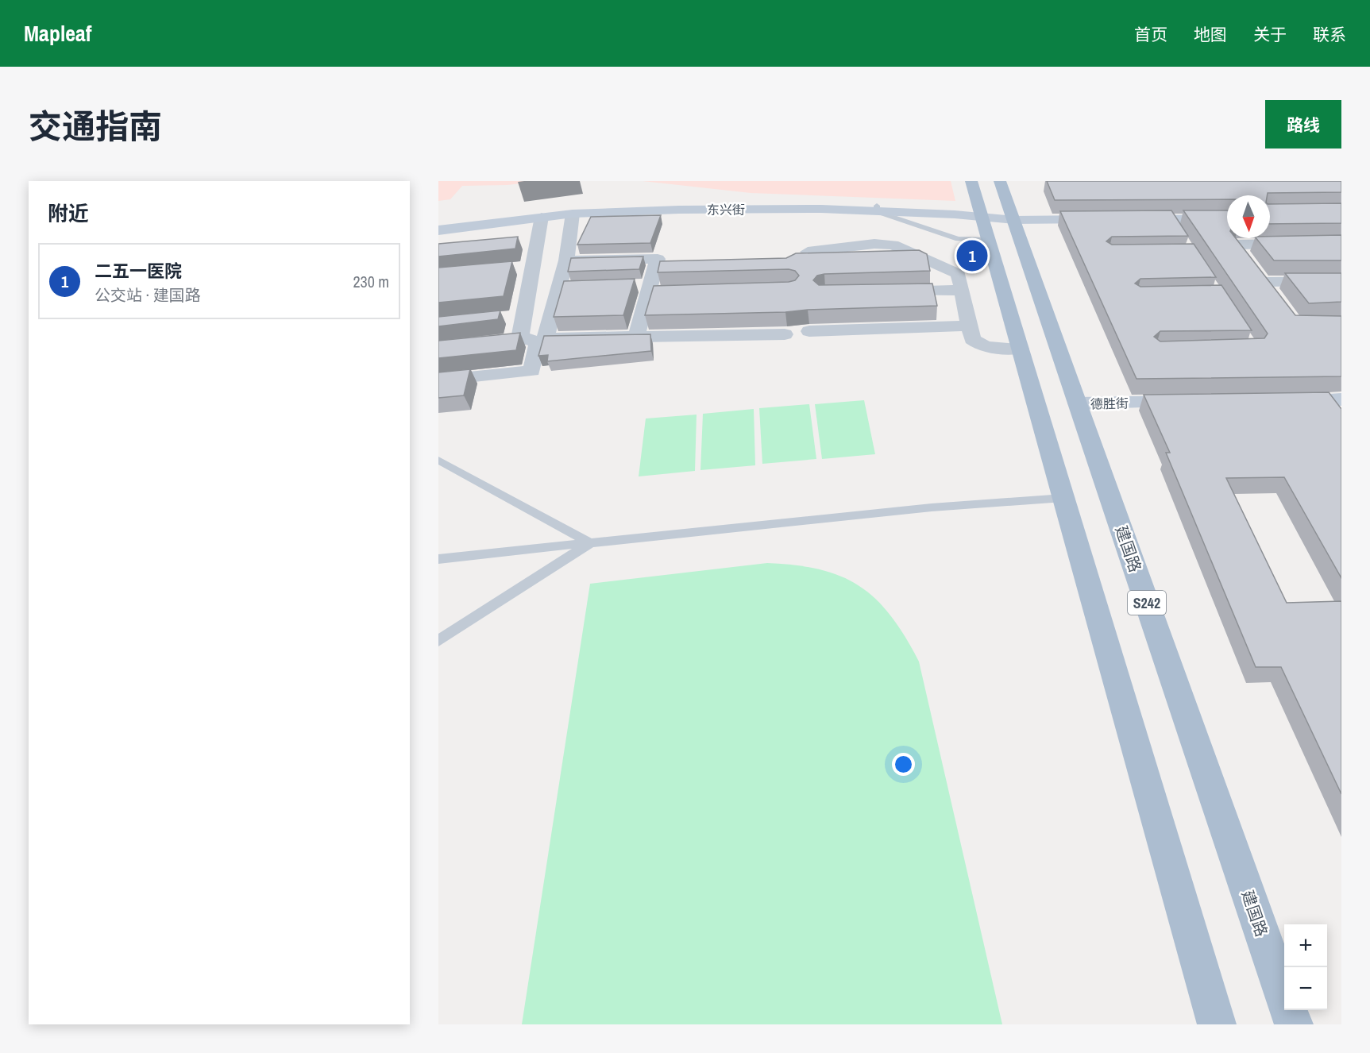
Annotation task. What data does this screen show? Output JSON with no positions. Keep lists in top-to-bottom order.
{
  "streets": {
    "main road": [
      "东兴街",
      "德胜街",
      "建国路",
      "S242"
    ]
  },
  "crossings": [
    ["东兴街", "建国路"],
    ["德胜街", "建国路"]
  ],
  "north": "bottom",
  "page": {
    "header": "Mapleaf",
    "nav": [
      "首页",
      "地图",
      "关于",
      "联系"
    ],
    "title": "交通指南",
    "buttons": "路线",
    "heading": "附近",
    "pins": "1",
    "list": [
      {
        "mark": "1",
        "name": "二五一医院",
        "note": "公交站 · 建国路",
        "value": "230 m"
      }
    ],
    "map_buttons": ["+", "−"]
  }
}
